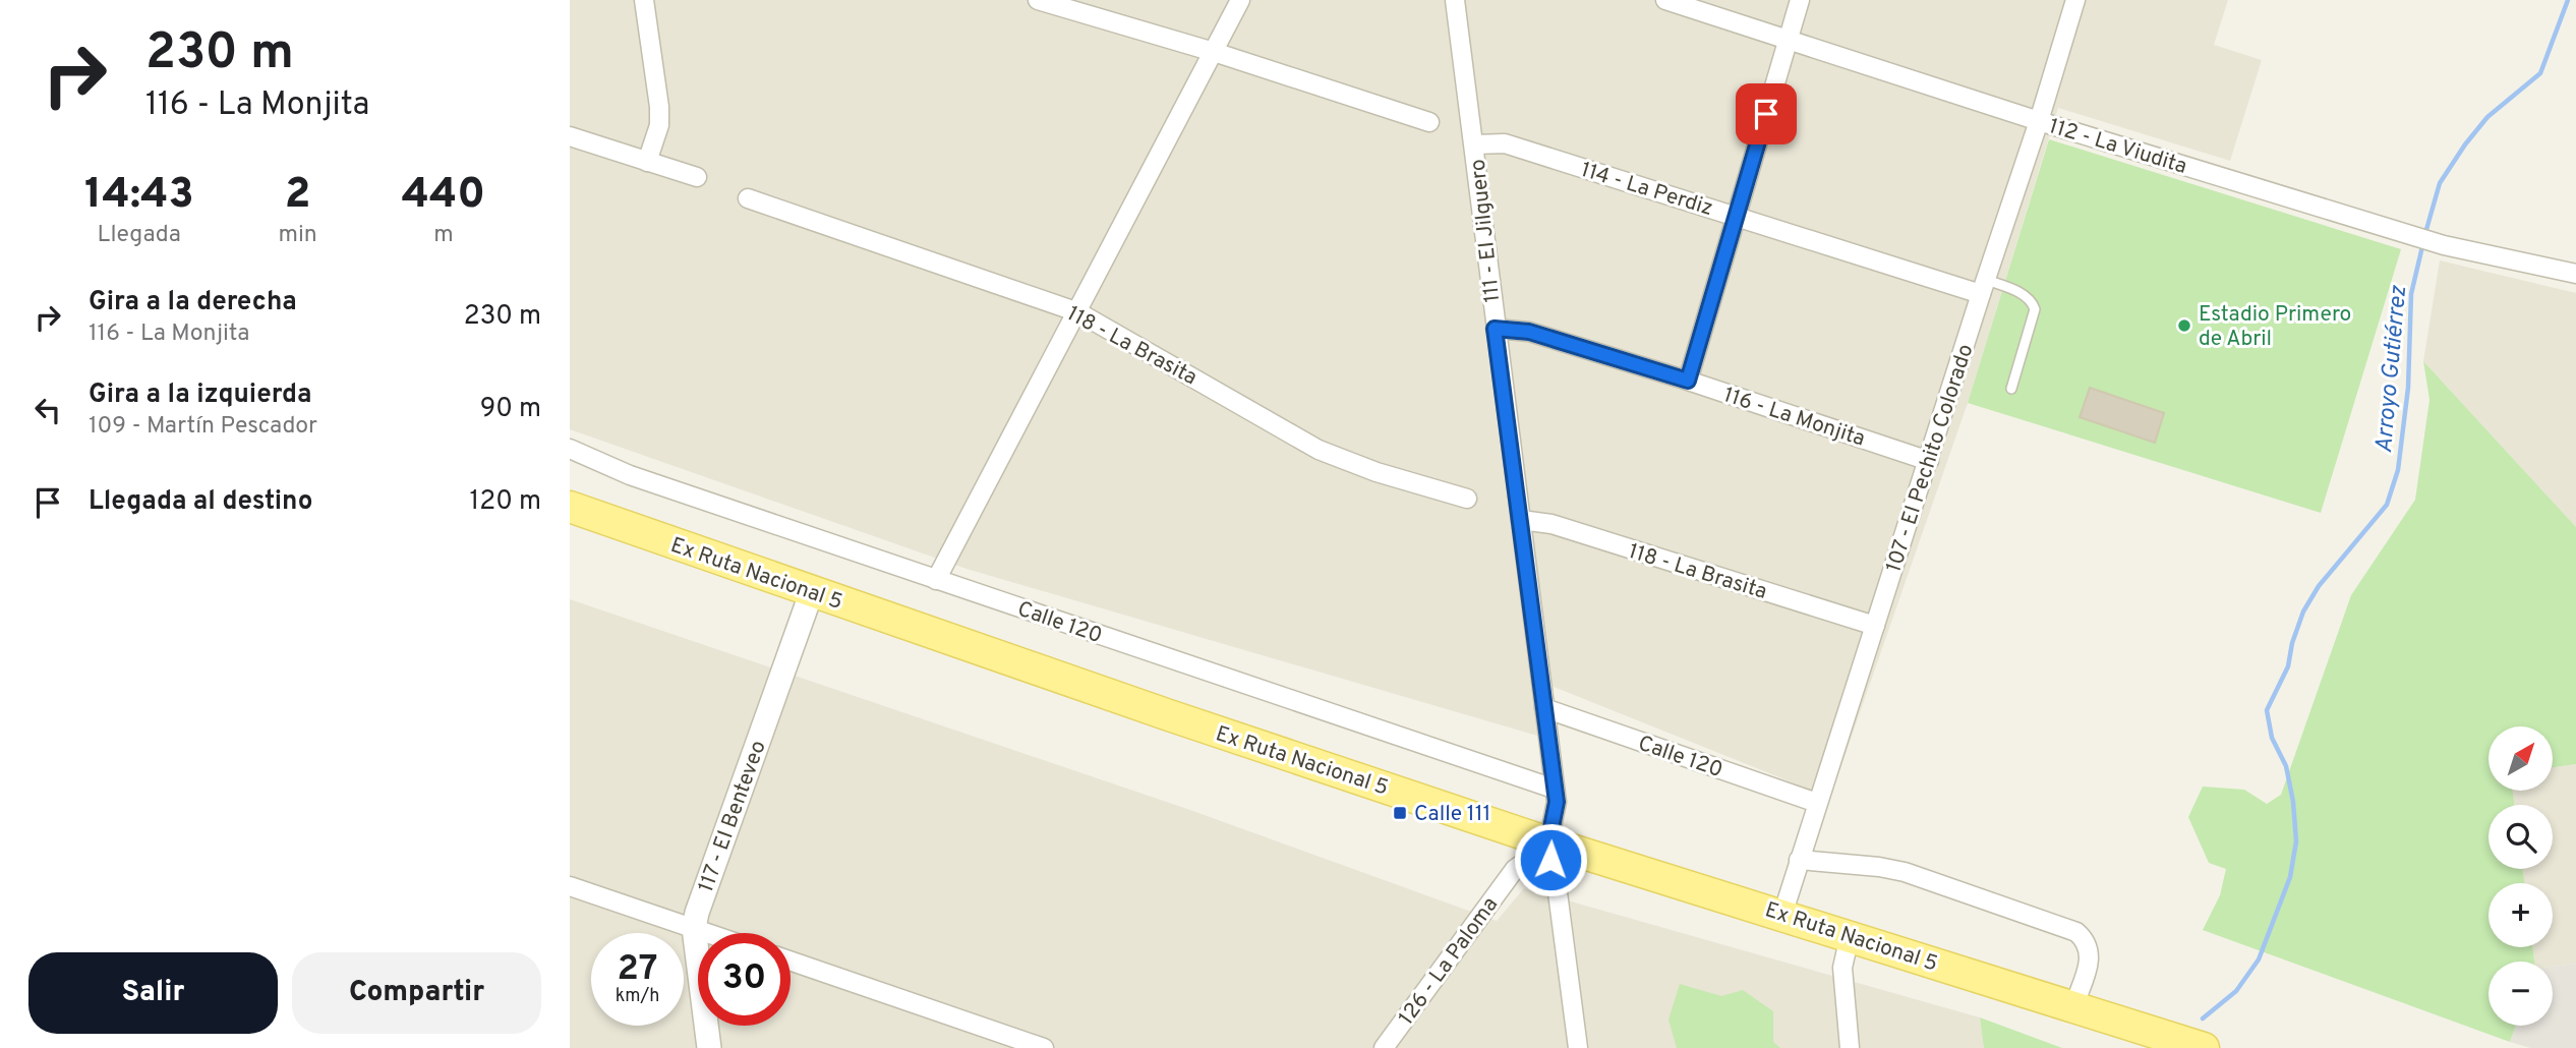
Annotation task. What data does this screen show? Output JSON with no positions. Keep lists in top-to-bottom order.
{
  "streets": {
    "main road": ["Ex Ruta Nacional 5"],
    "street": [
      "112 - La Viudita",
      "114 - La Perdiz",
      "111 - El Jilguero",
      "118 - La Brasita",
      "116 - La Monjita",
      "107 - El Pechito Colorado",
      "Calle 120",
      "117 - El Benteveo",
      "126 - La Paloma"
    ]
  },
  "crossings": [
    ["112 - La Viudita", "107 - El Pechito Colorado"],
    ["114 - La Perdiz", "111 - El Jilguero"],
    ["114 - La Perdiz", "107 - El Pechito Colorado"],
    ["111 - El Jilguero", "118 - La Brasita"],
    ["111 - El Jilguero", "116 - La Monjita"],
    ["111 - El Jilguero", "Ex Ruta Nacional 5"],
    ["111 - El Jilguero", "Calle 120"],
    ["111 - El Jilguero", "126 - La Paloma"],
    ["118 - La Brasita", "107 - El Pechito Colorado"],
    ["116 - La Monjita", "107 - El Pechito Colorado"],
    ["107 - El Pechito Colorado", "Ex Ruta Nacional 5"],
    ["107 - El Pechito Colorado", "Calle 120"],
    ["Ex Ruta Nacional 5", "117 - El Benteveo"],
    ["Ex Ruta Nacional 5", "126 - La Paloma"]
  ],
  "water": ["Arroyo Gutiérrez"],
  "places": {
    "other": ["Estadio Primero de Abril"],
    "transit": ["Calle 111"]
  },
  "north": "top right",
  "page": {
    "turn": ["230 m", "116 - La Monjita"],
    "eta": [
      "14:43",
      "Llegada",
      "2",
      "min",
      "440",
      "m"
    ],
    "list": [
      {
        "name": "Gira a la derecha",
        "note": "116 - La Monjita",
        "value": "230 m"
      },
      {
        "name": "Gira a la izquierda",
        "note": "109 - Martín Pescador",
        "value": "90 m"
      },
      {
        "name": "Llegada al destino",
        "value": "120 m"
      }
    ],
    "map_buttons": ["+", "−"],
    "speed": "27 km/h",
    "limit": "30",
    "buttons": ["Salir", "Compartir"]
  }
}
